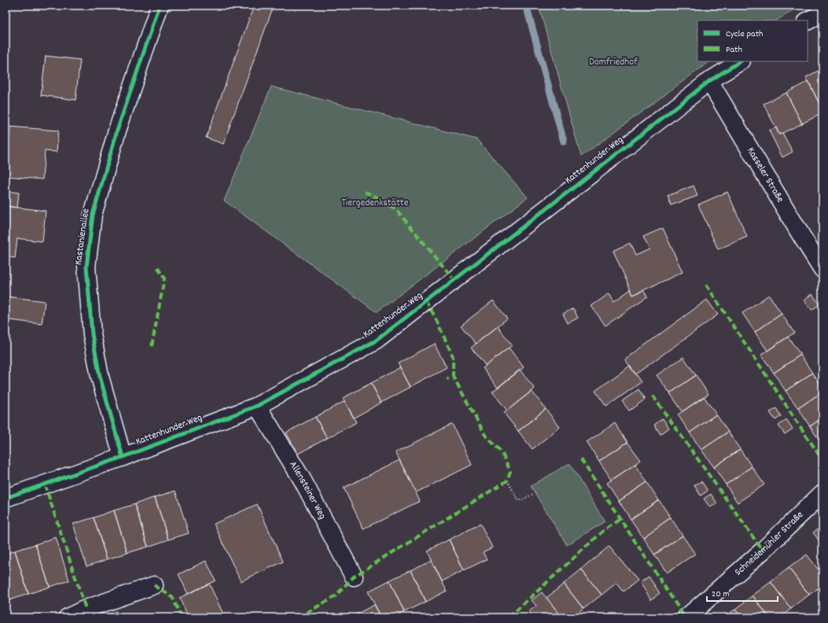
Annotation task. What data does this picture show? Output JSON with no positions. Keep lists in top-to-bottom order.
{
  "streets": {
    "street": [
      "Kattenhunder Weg",
      "Kasseler Straße",
      "Kastanienallee",
      "Allensteiner Weg",
      "Schneidemühler Straße"
    ]
  },
  "crossings": [
    ["Kattenhunder Weg", "Kasseler Straße"],
    ["Kattenhunder Weg", "Kastanienallee"],
    ["Kattenhunder Weg", "Allensteiner Weg"]
  ],
  "parks": ["Domfriedhof", "Tiergedenkstätte"],
  "legend": ["Cycle path", "Path"],
  "scale_bar": "20 m"
}
